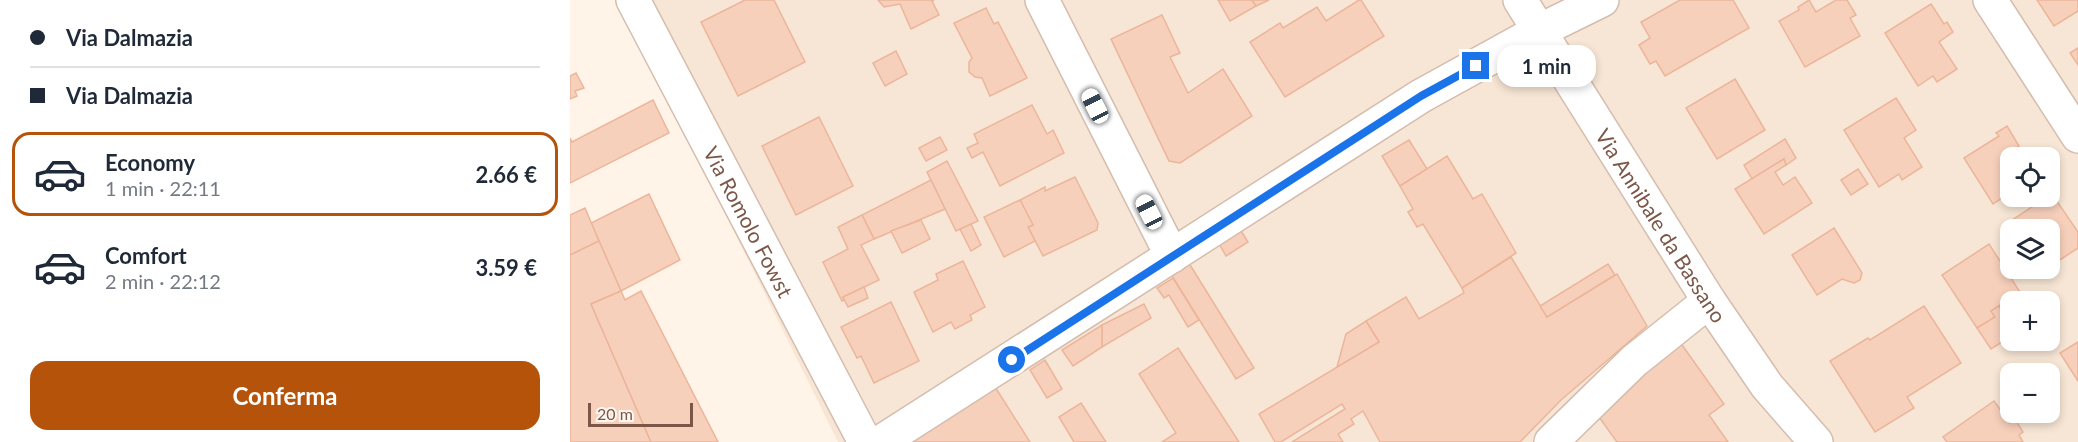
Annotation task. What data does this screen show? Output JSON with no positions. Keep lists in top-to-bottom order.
{
  "streets": {
    "street": ["Via Romolo Fowst", "Via Annibale da Bassano"]
  },
  "scale_bar": "20 m",
  "page": {
    "banner": ["Via Dalmazia", "Via Dalmazia"],
    "bubble": "1 min",
    "list": [
      {
        "name": "Economy",
        "note": "1 min · 22:11",
        "value": "2.66 €"
      },
      {
        "name": "Comfort",
        "note": "2 min · 22:12",
        "value": "3.59 €"
      }
    ],
    "map_buttons": ["+", "−"],
    "buttons": "Conferma",
    "scale": "20 m"
  }
}
